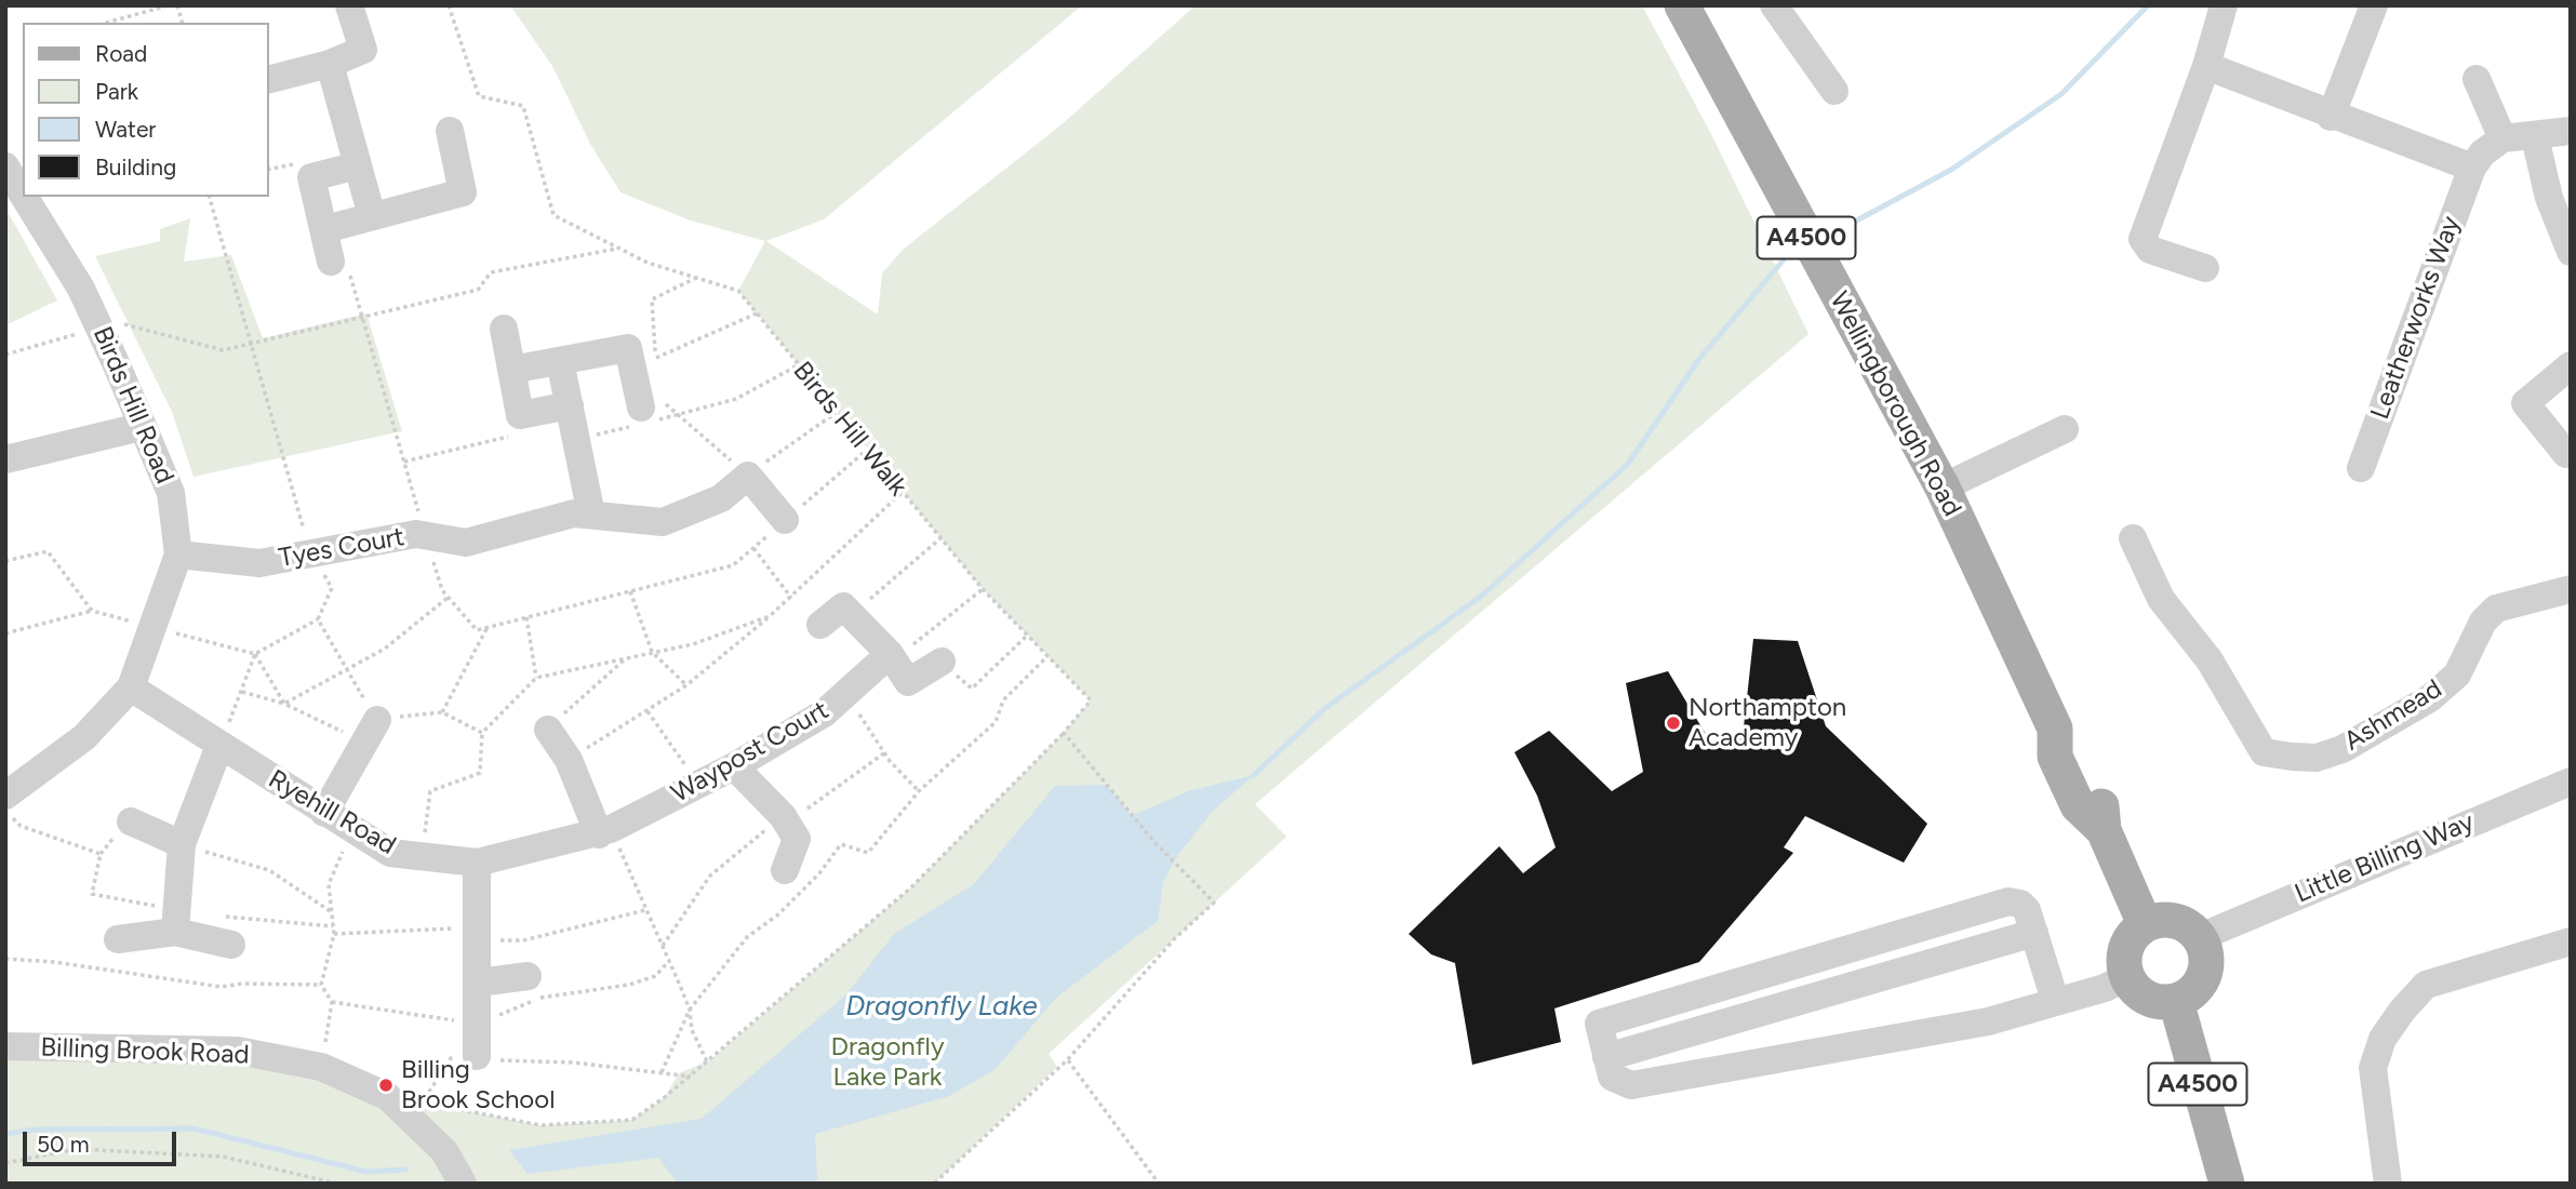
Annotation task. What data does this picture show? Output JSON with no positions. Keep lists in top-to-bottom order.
{
  "streets": {
    "main road": ["A4500", "Wellingborough Road"],
    "street": [
      "Leatherworks Way",
      "Birds Hill Road",
      "Tyes Court",
      "Ashmead",
      "Waypost Court",
      "Ryehill Road",
      "Little Billing Way",
      "Billing Brook Road"
    ],
    "path": ["Birds Hill Walk"]
  },
  "crossings": [
    ["A4500", "Wellingborough Road"],
    ["A4500", "Little Billing Way"],
    ["Wellingborough Road", "Little Billing Way"],
    ["Birds Hill Road", "Tyes Court"],
    ["Birds Hill Road", "Ryehill Road"],
    ["Waypost Court", "Ryehill Road"]
  ],
  "water": ["Dragonfly Lake"],
  "parks": ["Dragonfly Lake Park"],
  "places": ["Northampton Academy", "Billing Brook School"],
  "legend": [
    "Road",
    "Park",
    "Water",
    "Building"
  ],
  "scale_bar": "50 m"
}
